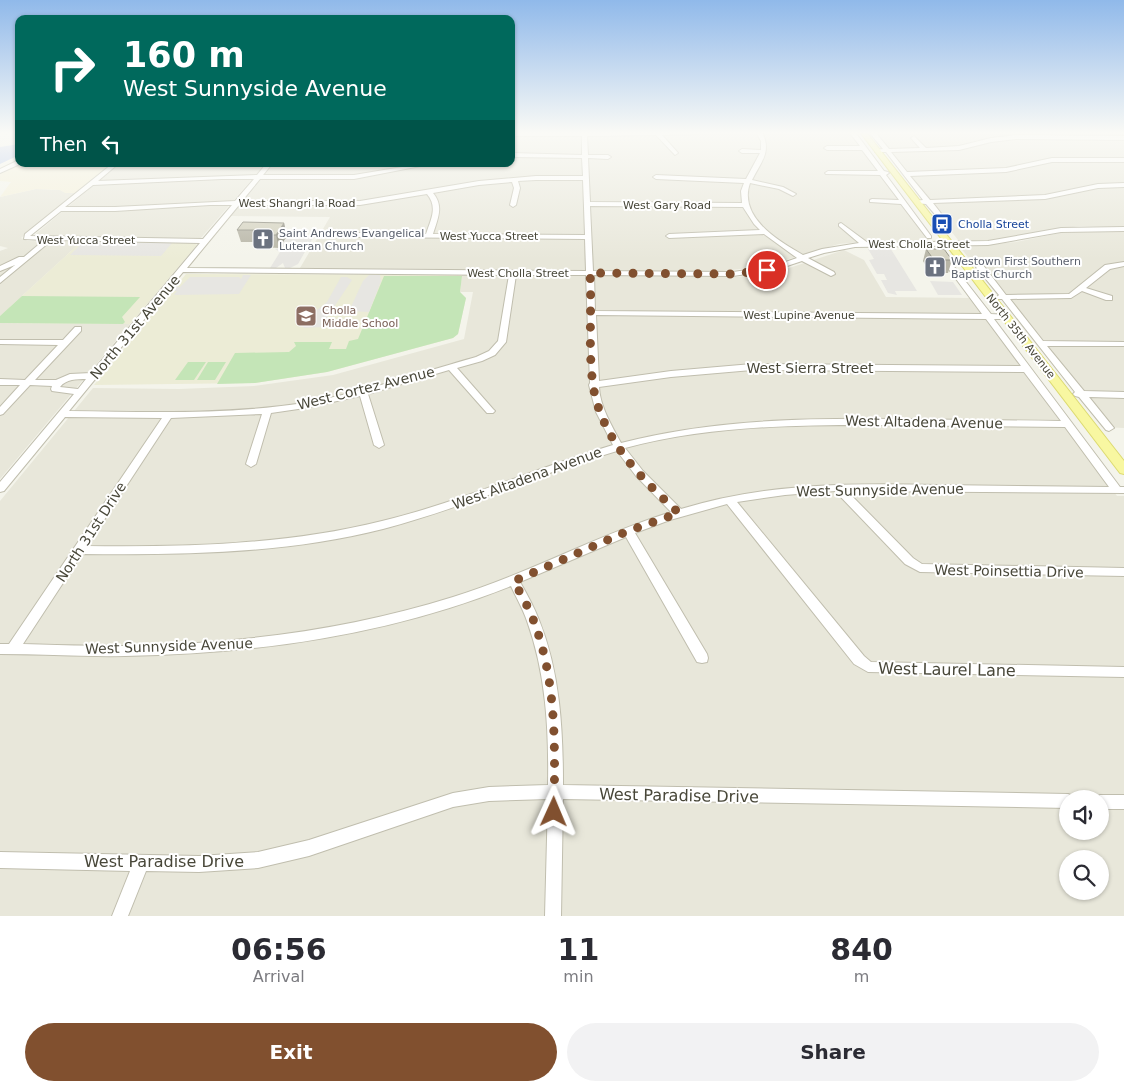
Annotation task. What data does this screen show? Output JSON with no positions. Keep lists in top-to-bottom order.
{
  "streets": {
    "main road": ["North 35th Avenue"],
    "street": [
      "West Shangri la Road",
      "West Gary Road",
      "West Yucca Street",
      "West Cholla Street",
      "West Lupine Avenue",
      "North 31st Avenue",
      "West Sierra Street",
      "West Cortez Avenue",
      "West Altadena Avenue",
      "West Sunnyside Avenue",
      "North 31st Drive",
      "West Poinsettia Drive",
      "West Laurel Lane",
      "West Paradise Drive"
    ]
  },
  "crossings": [
    ["West Shangri la Road", "West Yucca Street"],
    ["West Shangri la Road", "North 31st Avenue"],
    ["West Yucca Street", "North 31st Avenue"],
    ["West Cholla Street", "North 31st Avenue"],
    ["West Cholla Street", "North 35th Avenue"],
    ["West Cholla Street", "West Cortez Avenue"],
    ["West Lupine Avenue", "North 35th Avenue"],
    ["North 31st Avenue", "West Cortez Avenue"],
    ["North 35th Avenue", "West Sierra Street"],
    ["North 35th Avenue", "West Altadena Avenue"],
    ["North 35th Avenue", "West Sunnyside Avenue"],
    ["West Cortez Avenue", "North 31st Drive"],
    ["West Altadena Avenue", "North 31st Drive"],
    ["West Sunnyside Avenue", "North 31st Drive"],
    ["West Sunnyside Avenue", "West Poinsettia Drive"],
    ["West Sunnyside Avenue", "West Laurel Lane"]
  ],
  "places": {
    "bus stop": ["Cholla Street"],
    "church": ["Saint Andrews Evangelical Luteran Church", "Westown First Southern Baptist Church"],
    "school or university": ["Cholla Middle School"]
  },
  "page": {
    "turn": ["160 m", "West Sunnyside Avenue"],
    "then": "Then",
    "eta": [
      "06:56",
      "Arrival",
      "11",
      "min",
      "840",
      "m"
    ],
    "buttons": ["Exit", "Share"]
  }
}
